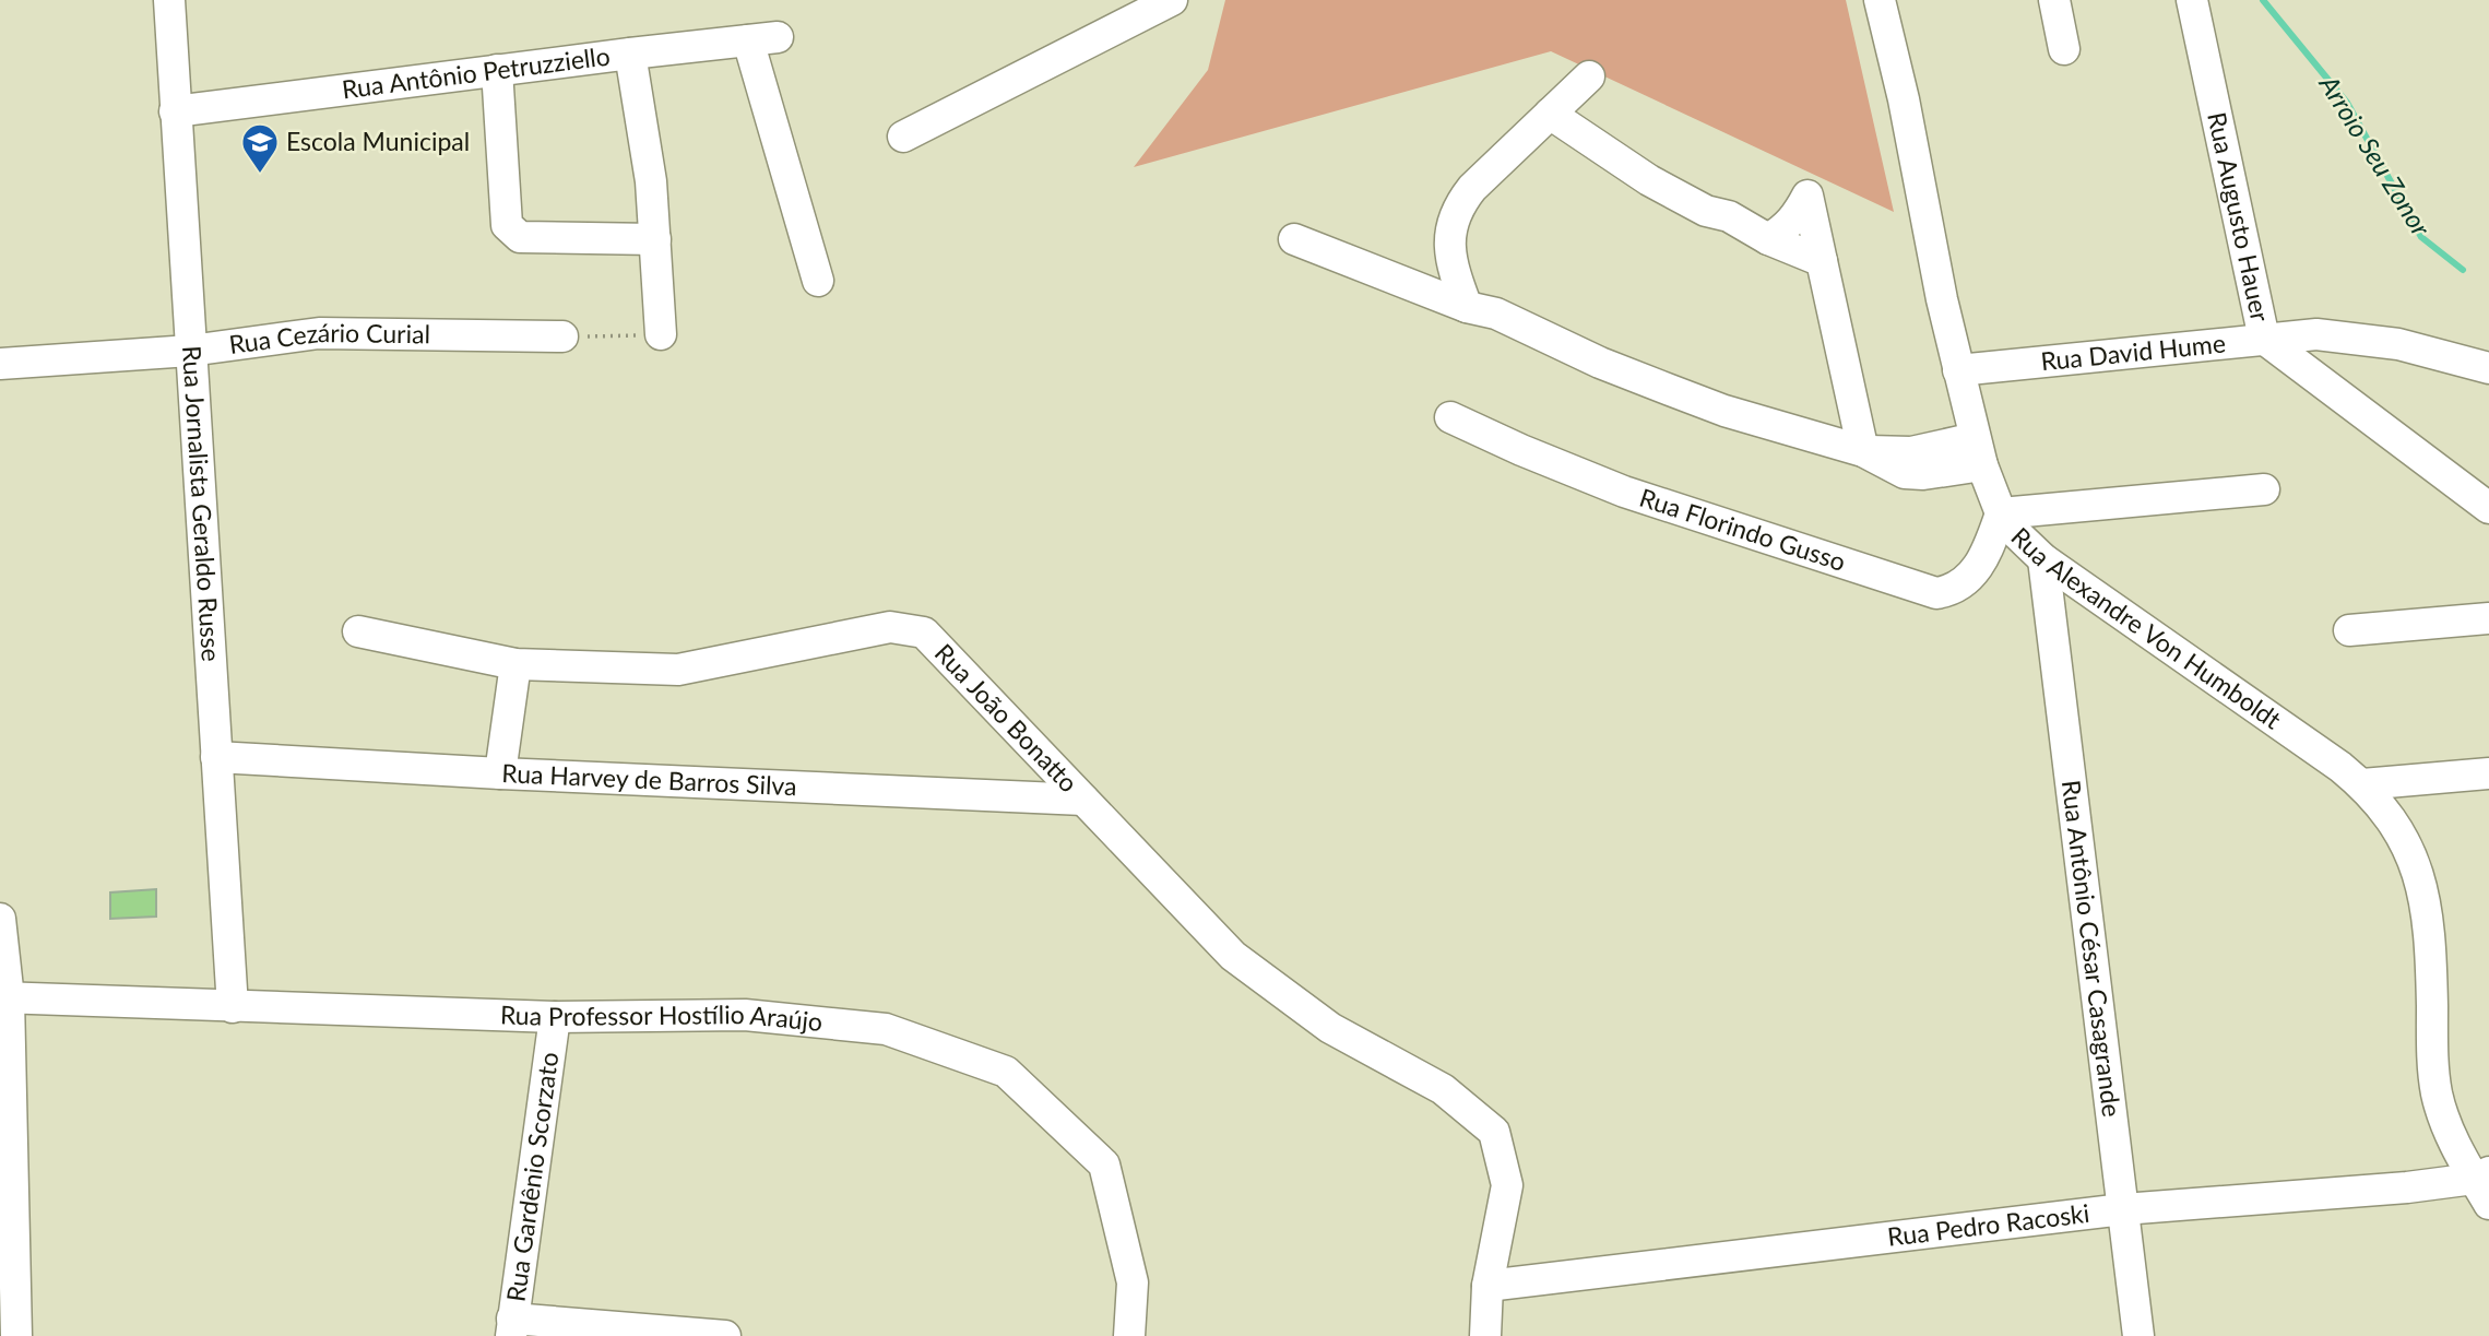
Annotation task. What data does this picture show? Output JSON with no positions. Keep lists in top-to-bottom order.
{
  "streets": {
    "street": [
      "Rua Antônio Petruzziello",
      "Rua Augusto Hauer",
      "Rua Cezário Curial",
      "Rua David Hume",
      "Rua Jornalista Geraldo Russe",
      "Rua Florindo Gusso",
      "Rua Alexandre Von Humboldt",
      "Rua João Bonatto",
      "Rua Harvey de Barros Silva",
      "Rua Antônio César Casagrande",
      "Rua Professor Hostílio Araújo",
      "Rua Gardênio Scorzato",
      "Rua Pedro Racoski"
    ]
  },
  "crossings": [
    ["Rua Antônio Petruzziello", "Rua Jornalista Geraldo Russe"],
    ["Rua Augusto Hauer", "Rua David Hume"],
    ["Rua Cezário Curial", "Rua Jornalista Geraldo Russe"],
    ["Rua David Hume", "Rua Alexandre Von Humboldt"],
    ["Rua Jornalista Geraldo Russe", "Rua Harvey de Barros Silva"],
    ["Rua Jornalista Geraldo Russe", "Rua Professor Hostílio Araújo"],
    ["Rua Florindo Gusso", "Rua Alexandre Von Humboldt"],
    ["Rua Alexandre Von Humboldt", "Rua Antônio César Casagrande"],
    ["Rua Alexandre Von Humboldt", "Rua Pedro Racoski"],
    ["Rua João Bonatto", "Rua Harvey de Barros Silva"],
    ["Rua João Bonatto", "Rua Pedro Racoski"],
    ["Rua Antônio César Casagrande", "Rua Pedro Racoski"],
    ["Rua Professor Hostílio Araújo", "Rua Gardênio Scorzato"]
  ],
  "water": ["Arroio Seu Zonor"],
  "places": {
    "school or university": ["Escola Municipal"]
  }
}
